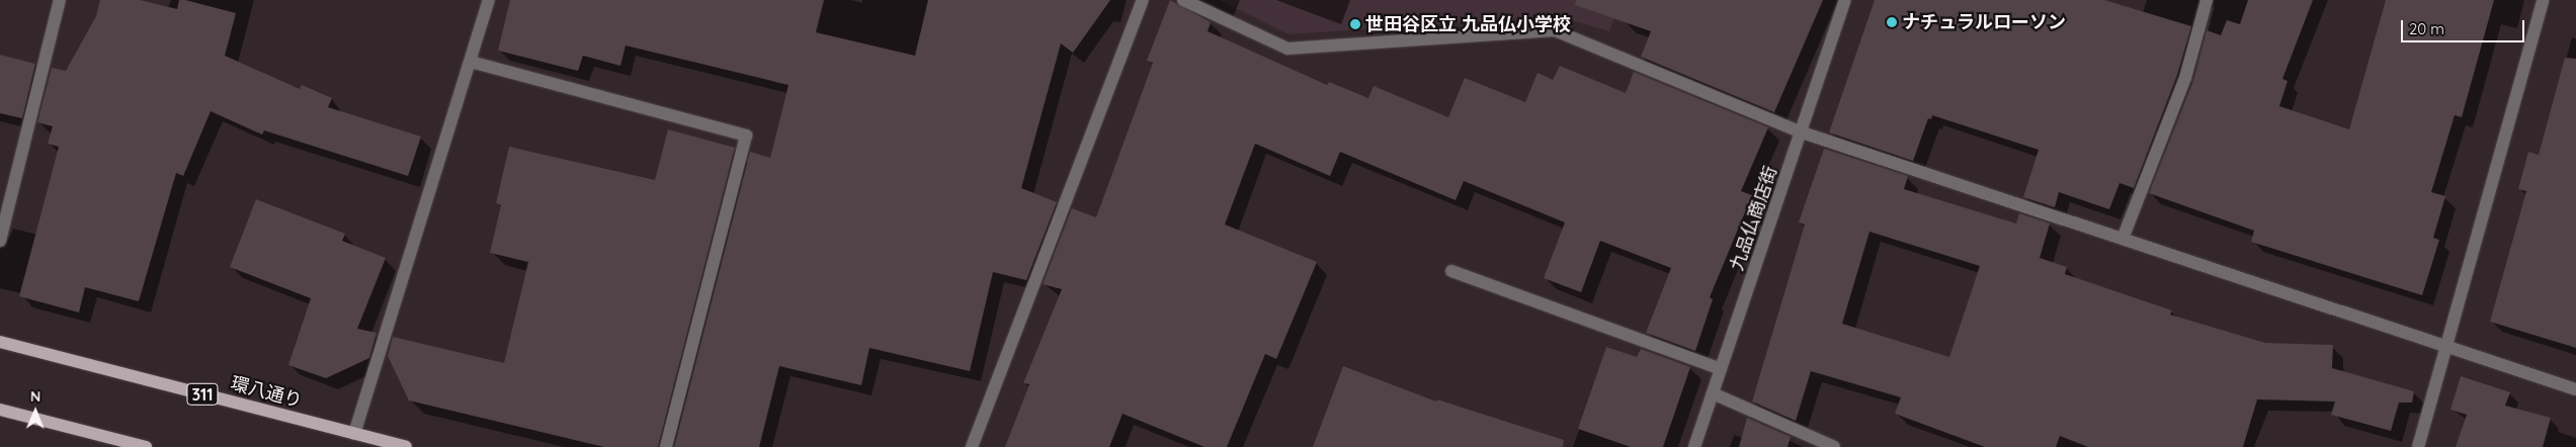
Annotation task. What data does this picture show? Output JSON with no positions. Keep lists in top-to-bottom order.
{
  "streets": {
    "main road": ["環八通り", "311"],
    "street": ["九品仏商店街"]
  },
  "places": ["ナチュラルローソン", "世田谷区立 九品仏小学校"],
  "scale_bar": "20 m",
  "north": "top"
}
